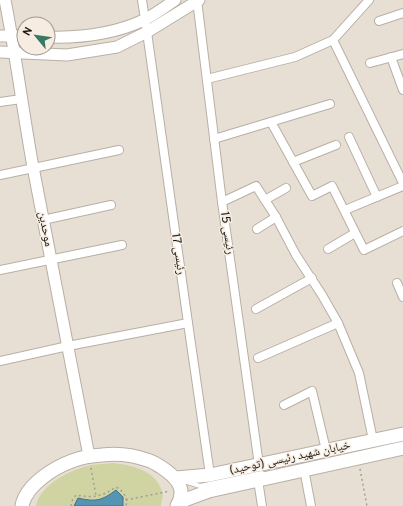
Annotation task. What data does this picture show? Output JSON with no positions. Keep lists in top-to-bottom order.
{
  "streets": {
    "main road": ["خیابان شهید رئیسی (توحید)"],
    "street": ["موحدین", "رئیسی 15", "رئیسی 17"]
  },
  "crossings": [
    ["رئیسی 15", "خیابان شهید رئیسی (توحید)"],
    ["رئیسی 17", "خیابان شهید رئیسی (توحید)"]
  ],
  "north": "top left"
}
